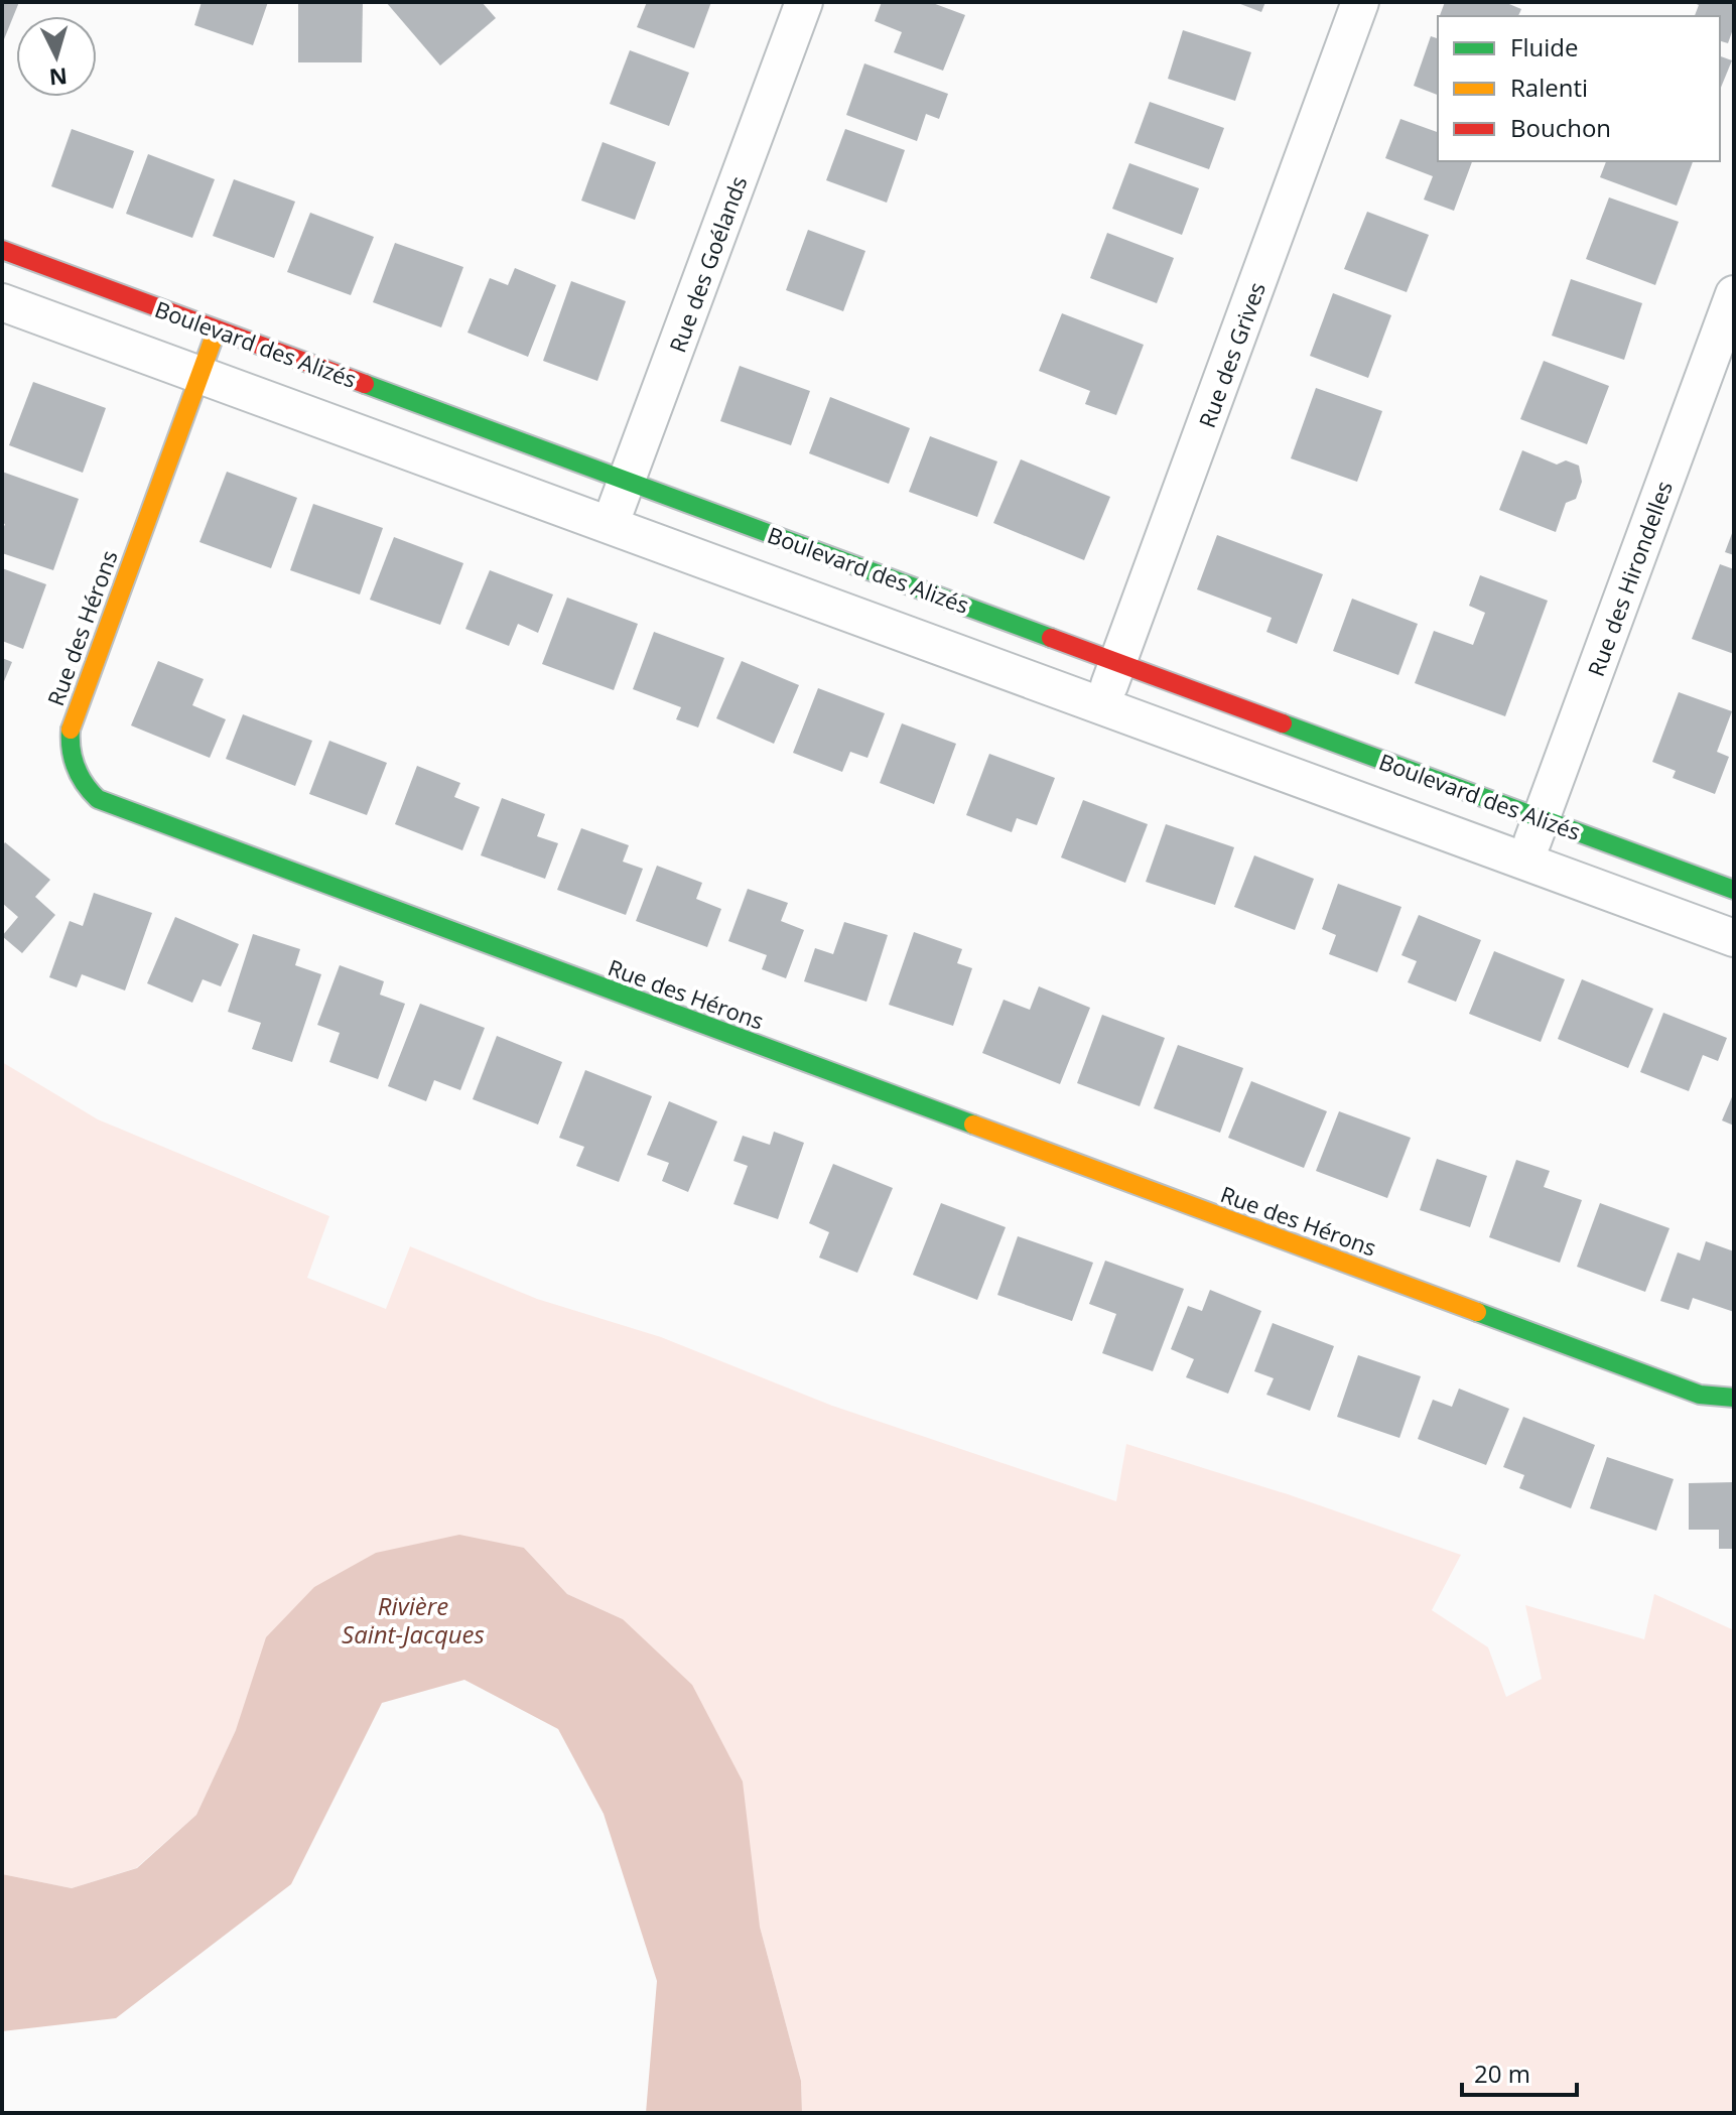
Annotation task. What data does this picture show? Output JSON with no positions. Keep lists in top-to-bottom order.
{
  "streets": {
    "street": [
      "Rue des Goélands",
      "Boulevard des Alizés",
      "Rue des Grives",
      "Rue des Hirondelles",
      "Rue des Hérons"
    ]
  },
  "crossings": [
    ["Rue des Goélands", "Boulevard des Alizés"],
    ["Boulevard des Alizés", "Rue des Grives"],
    ["Boulevard des Alizés", "Rue des Hirondelles"],
    ["Boulevard des Alizés", "Rue des Hérons"]
  ],
  "water": ["Rivière Saint-Jacques"],
  "legend": ["Fluide", "Ralenti", "Bouchon"],
  "scale_bar": "20 m",
  "north": "bottom"
}
